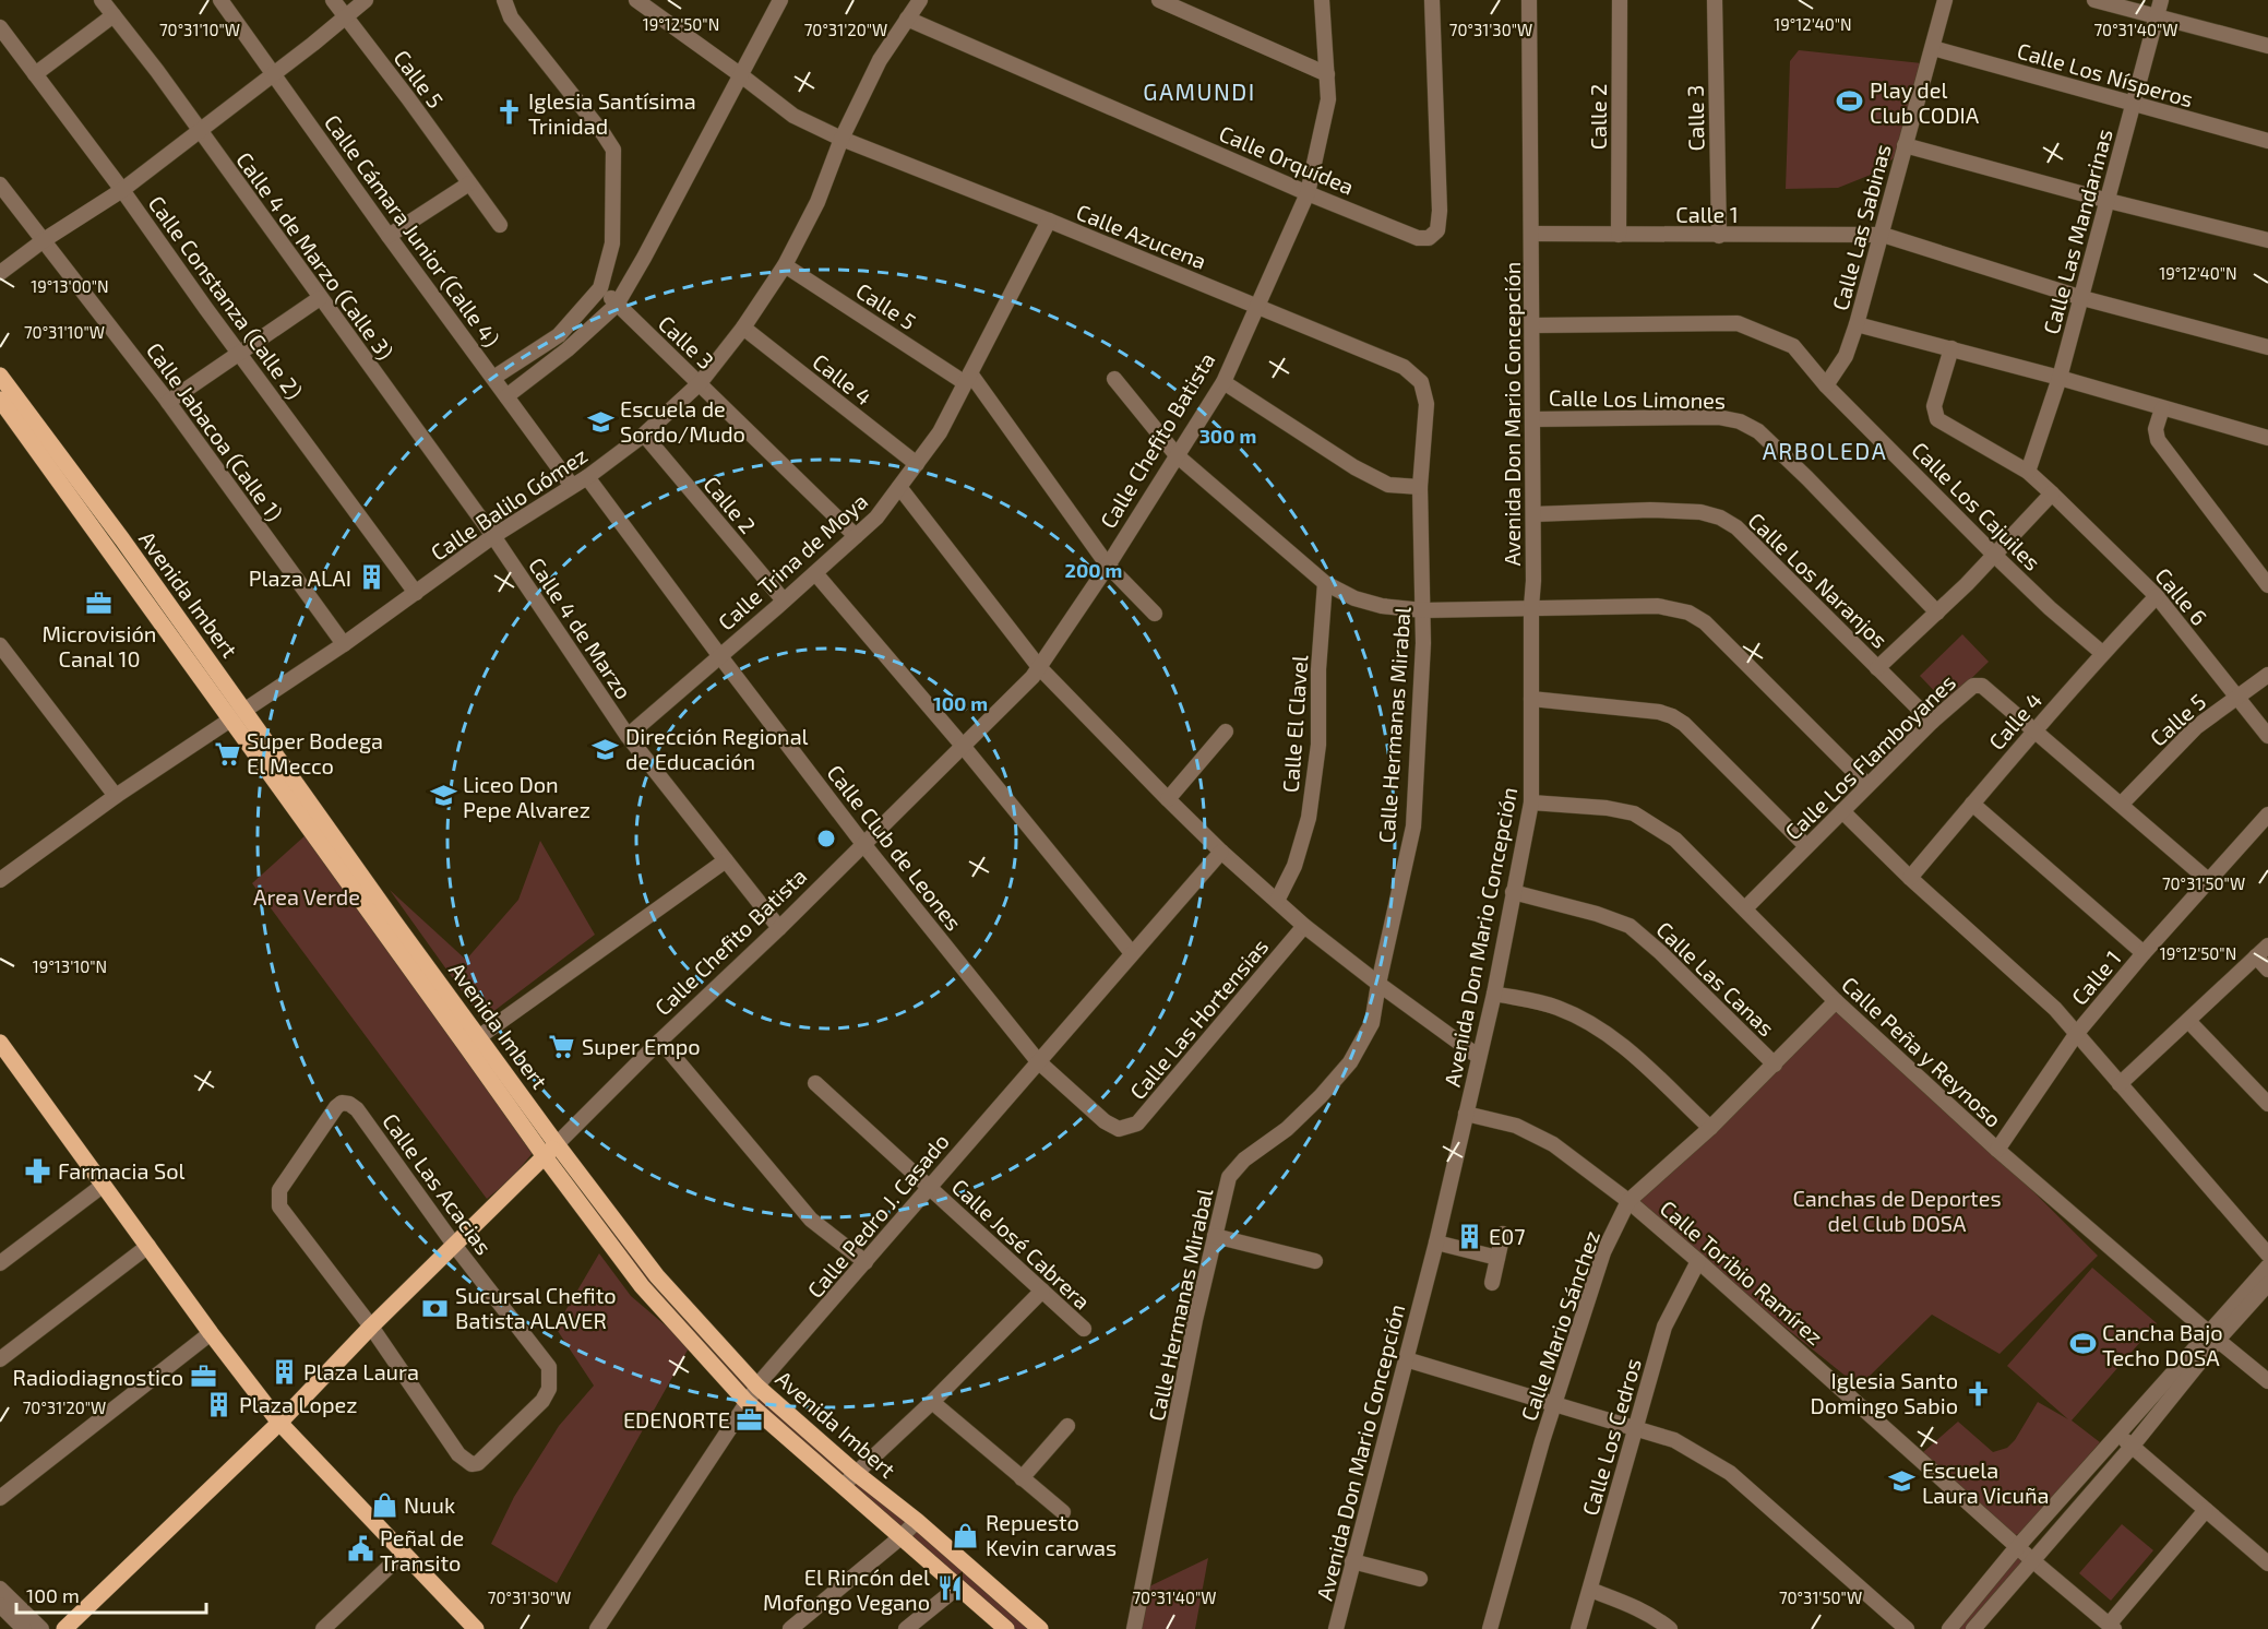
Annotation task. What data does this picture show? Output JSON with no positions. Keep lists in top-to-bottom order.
{
  "streets": {
    "main road": ["Calle Chefito Batista", "Avenida Imbert"],
    "street": [
      "Calle Los Nísperos",
      "Calle 5",
      "Calle 2",
      "Calle 3",
      "Calle Orquídea",
      "Calle 1",
      "Calle Las Sabinas",
      "Calle Cámara Junior (Calle 4)",
      "Calle Las Mandarinas",
      "Calle Azucena",
      "Calle 4 de Marzo (Calle 3)",
      "Calle Constanza (Calle 2)",
      "Calle 4",
      "Calle Los Limones",
      "Avenida Don Mario Concepción",
      "Calle Jabacoa (Calle 1)",
      "Calle Balilo Gómez",
      "Calle Los Cajuiles",
      "Calle Trina de Moya",
      "Calle Los Naranjos",
      "Calle 6",
      "Calle 4 de Marzo",
      "Calle El Clavel",
      "Calle Hermanas Mirabal",
      "Calle Los Flamboyanes",
      "Calle Club de Leones",
      "Calle Las Canas",
      "Calle Las Hortensias",
      "Calle Peña y Reynoso",
      "Calle Las Acacias",
      "Calle Pedro J. Casado",
      "Calle José Cabrera",
      "Calle Toribio Ramírez",
      "Calle Mario Sánchez",
      "Calle Los Cedros"
    ]
  },
  "crossings": [
    ["Calle Los Nísperos", "Calle Las Sabinas"],
    ["Calle Los Nísperos", "Calle Las Mandarinas"],
    ["Calle 5", "Calle Balilo Gómez"],
    ["Calle 5", "Calle Trina de Moya"],
    ["Calle 5", "Calle 6"],
    ["Calle 5", "Calle Los Flamboyanes"],
    ["Calle 2", "Calle 1"],
    ["Calle 2", "Calle Balilo Gómez"],
    ["Calle 2", "Calle Trina de Moya"],
    ["Calle 3", "Calle 1"],
    ["Calle 3", "Calle Balilo Gómez"],
    ["Calle 3", "Calle Trina de Moya"],
    ["Calle Orquídea", "Calle Chefito Batista"],
    ["Calle Orquídea", "Calle Balilo Gómez"],
    ["Calle 1", "Calle Las Sabinas"],
    ["Calle 1", "Calle Las Mandarinas"],
    ["Calle 1", "Avenida Don Mario Concepción"],
    ["Calle 1", "Calle Los Flamboyanes"],
    ["Calle 1", "Calle Peña y Reynoso"],
    ["Calle Las Sabinas", "Calle Los Cajuiles"],
    ["Calle Cámara Junior (Calle 4)", "Calle Balilo Gómez"],
    ["Calle Las Mandarinas", "Calle 6"],
    ["Calle Azucena", "Calle Chefito Batista"],
    ["Calle Azucena", "Calle Balilo Gómez"],
    ["Calle Azucena", "Calle Trina de Moya"],
    ["Calle Azucena", "Calle Hermanas Mirabal"],
    ["Calle 4 de Marzo (Calle 3)", "Calle Balilo Gómez"],
    ["Calle 4 de Marzo (Calle 3)", "Calle 4 de Marzo"],
    ["Calle Constanza (Calle 2)", "Calle Balilo Gómez"],
    ["Calle 4", "Calle Balilo Gómez"],
    ["Calle 4", "Calle Los Cajuiles"],
    ["Calle 4", "Calle Trina de Moya"],
    ["Calle 4", "Calle 6"],
    ["Calle 4", "Calle Los Flamboyanes"],
    ["Calle Los Limones", "Avenida Don Mario Concepción"],
    ["Avenida Don Mario Concepción", "Calle Los Cajuiles"],
    ["Avenida Don Mario Concepción", "Calle Los Naranjos"],
    ["Avenida Don Mario Concepción", "Calle Las Canas"],
    ["Avenida Don Mario Concepción", "Calle Peña y Reynoso"],
    ["Avenida Don Mario Concepción", "Calle Toribio Ramírez"],
    ["Calle Jabacoa (Calle 1)", "Calle Balilo Gómez"],
    ["Calle Chefito Batista", "Avenida Imbert"],
    ["Calle Chefito Batista", "Calle 4 de Marzo"],
    ["Calle Chefito Batista", "Calle Club de Leones"],
    ["Calle Chefito Batista", "Calle Las Acacias"],
    ["Calle Balilo Gómez", "Avenida Imbert"],
    ["Calle Balilo Gómez", "Calle 4 de Marzo"],
    ["Calle Balilo Gómez", "Calle Club de Leones"],
    ["Calle Trina de Moya", "Calle 4 de Marzo"],
    ["Calle Trina de Moya", "Calle Club de Leones"],
    ["Calle Los Naranjos", "Calle Los Flamboyanes"],
    ["Avenida Imbert", "Calle Pedro J. Casado"],
    ["Calle Los Flamboyanes", "Calle Peña y Reynoso"],
    ["Calle Club de Leones", "Calle Las Hortensias"],
    ["Calle Club de Leones", "Calle Pedro J. Casado"],
    ["Calle Las Canas", "Calle Mario Sánchez"],
    ["Calle Peña y Reynoso", "Calle Mario Sánchez"],
    ["Calle Pedro J. Casado", "Calle José Cabrera"],
    ["Calle Toribio Ramírez", "Calle Mario Sánchez"],
    ["Calle Toribio Ramírez", "Calle Los Cedros"]
  ],
  "districts": ["GAMUNDI", "ARBOLEDA"],
  "parks": ["Area Verde", "Canchas de Deportes del Club DOSA"],
  "places": {
    "sports": ["Play del Club CODIA", "Cancha Bajo Techo DOSA"],
    "church": ["Iglesia Santísima Trinidad", "Iglesia Santo Domingo Sabio"],
    "school or university": [
      "Escuela de Sordo/Mudo",
      "Dirección Regional de Educación",
      "Liceo Don Pepe Alvarez",
      "Escuela Laura Vicuña"
    ],
    "building": [
      "Plaza ALAI",
      "E07",
      "Plaza Laura",
      "Plaza Lopez"
    ],
    "office": ["Microvisión Canal 10", "Radiodiagnostico", "EDENORTE"],
    "supermarket": ["Super Bodega El Mecco", "Super Empo"],
    "pharmacy": ["Farmacia Sol"],
    "bank": ["Sucursal Chefito Batista ALAVER"],
    "shop": ["Nuuk", "Repuesto Kevin carwas"],
    "public building": ["Peñal de Transito"],
    "restaurant": ["El Rincón del Mofongo Vegano"]
  },
  "scale_bar": "100 m",
  "coordinates": [
    "19°12'50\"N",
    "19°12'40\"N",
    "70°31'10\"W",
    "70°31'20\"W",
    "70°31'30\"W",
    "70°31'40\"W",
    "19°13'00\"N",
    "70°31'50\"W",
    "19°13'10\"N"
  ],
  "rings": ["300 m", "200 m", "100 m"]
}
